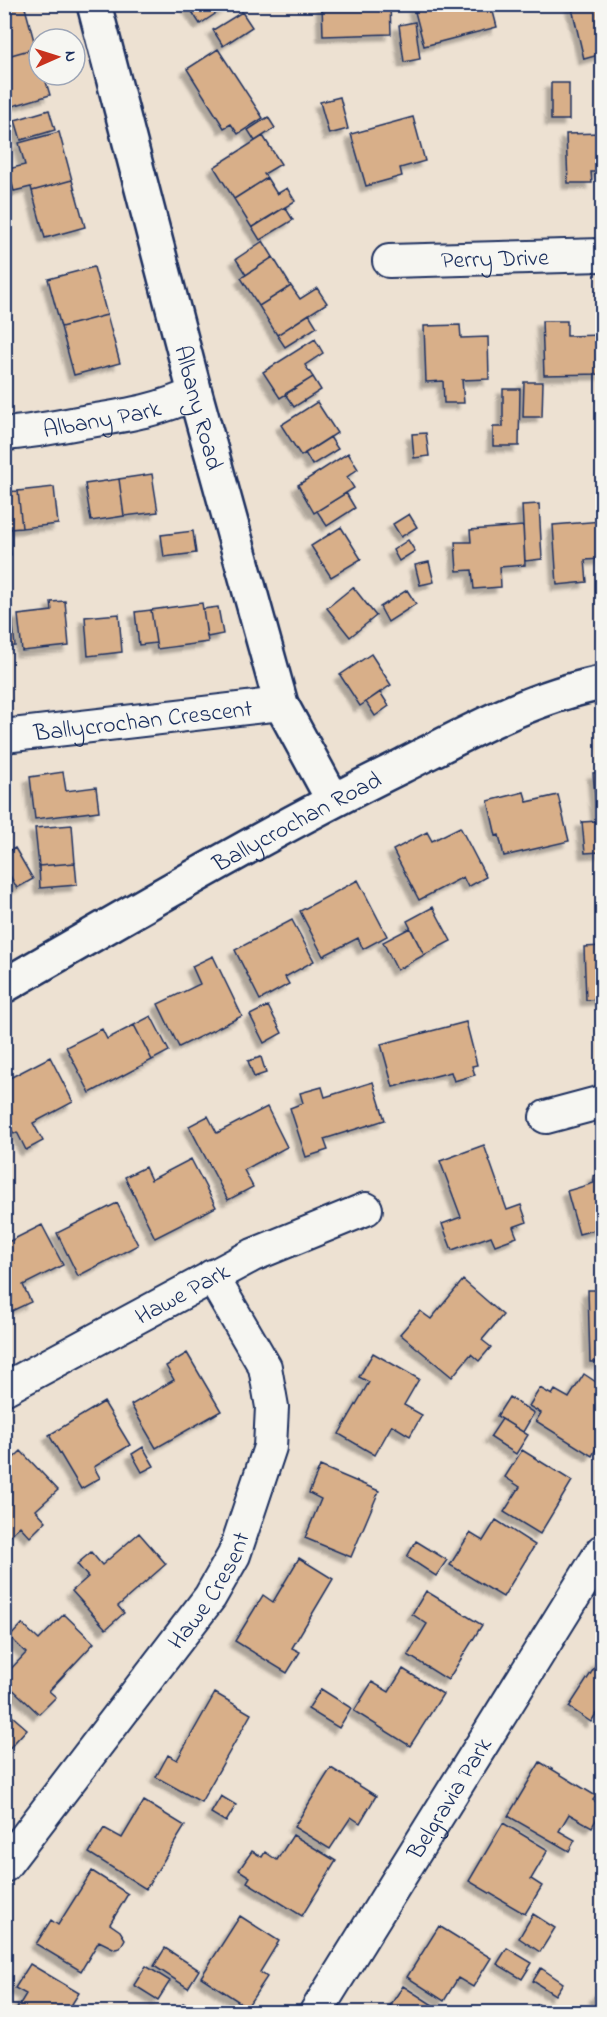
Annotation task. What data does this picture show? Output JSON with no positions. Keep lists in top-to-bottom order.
{
  "streets": {
    "street": [
      "Perry Drive",
      "Albany Road",
      "Albany Park",
      "Ballycrochan Crescent",
      "Ballycrochan Road",
      "Hawe Park",
      "Hawe Cresent",
      "Belgravia Park"
    ]
  },
  "crossings": [
    ["Albany Road", "Albany Park"],
    ["Albany Road", "Ballycrochan Crescent"],
    ["Albany Road", "Ballycrochan Road"],
    ["Hawe Park", "Hawe Cresent"]
  ],
  "north": "right"
}
